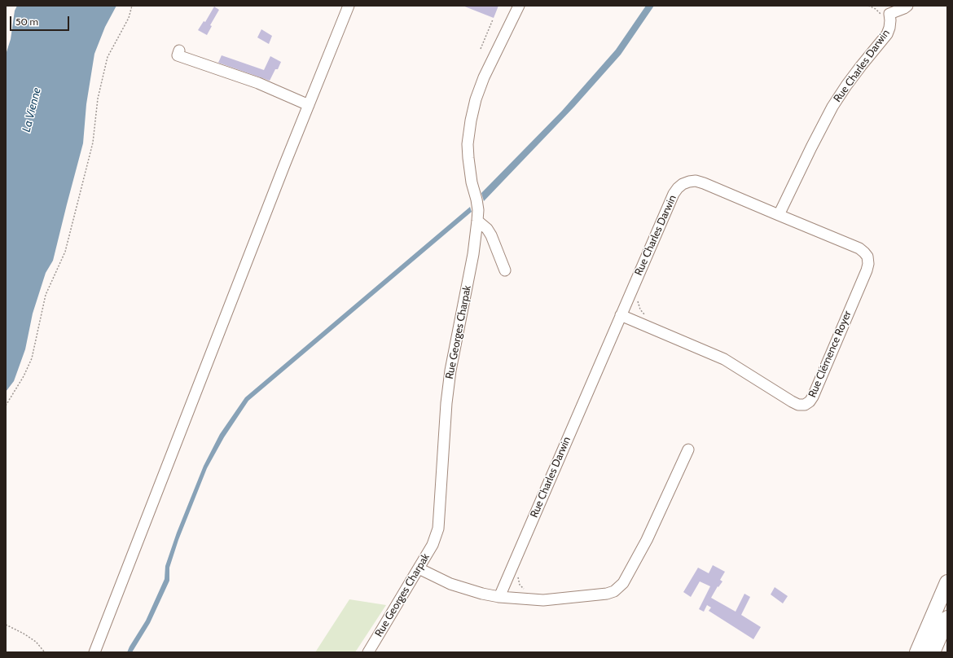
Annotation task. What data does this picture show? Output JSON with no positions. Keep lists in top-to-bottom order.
{
  "streets": {
    "street": ["Rue Charles Darwin", "Rue Georges Charpak", "Rue Clémence Royer"]
  },
  "crossings": [
    ["Rue Charles Darwin", "Rue Clémence Royer"]
  ],
  "water": ["La Vienne"],
  "scale_bar": "50 m"
}
